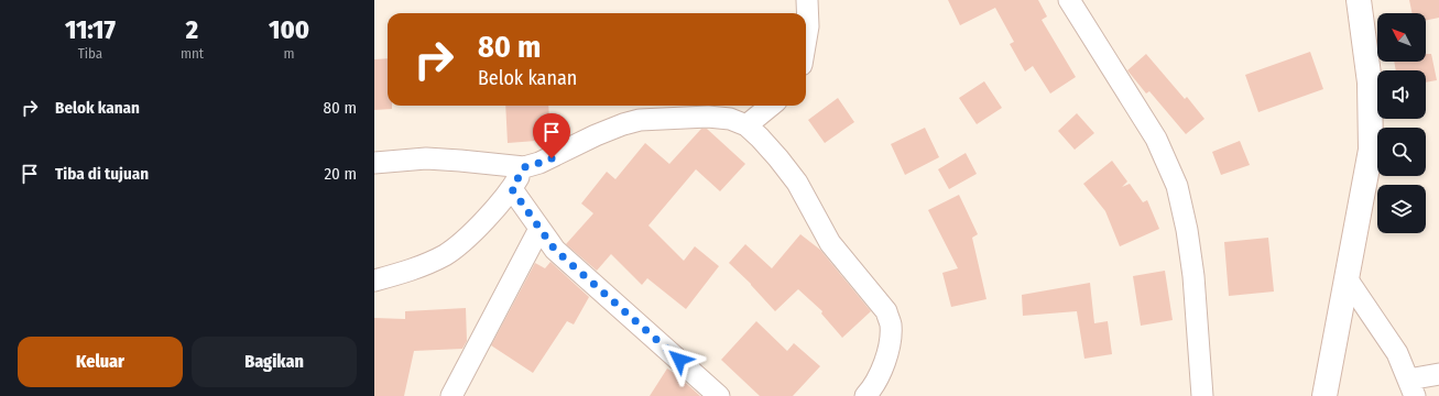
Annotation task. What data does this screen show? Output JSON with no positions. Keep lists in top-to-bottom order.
{
  "north": "top left",
  "page": {
    "eta": [
      "11:17",
      "Tiba",
      "2",
      "mnt",
      "100",
      "m"
    ],
    "turn": ["80 m", "Belok kanan"],
    "list": [
      {
        "name": "Belok kanan",
        "value": "80 m"
      },
      {
        "name": "Tiba di tujuan",
        "value": "20 m"
      }
    ],
    "buttons": ["Keluar", "Bagikan"]
  }
}
